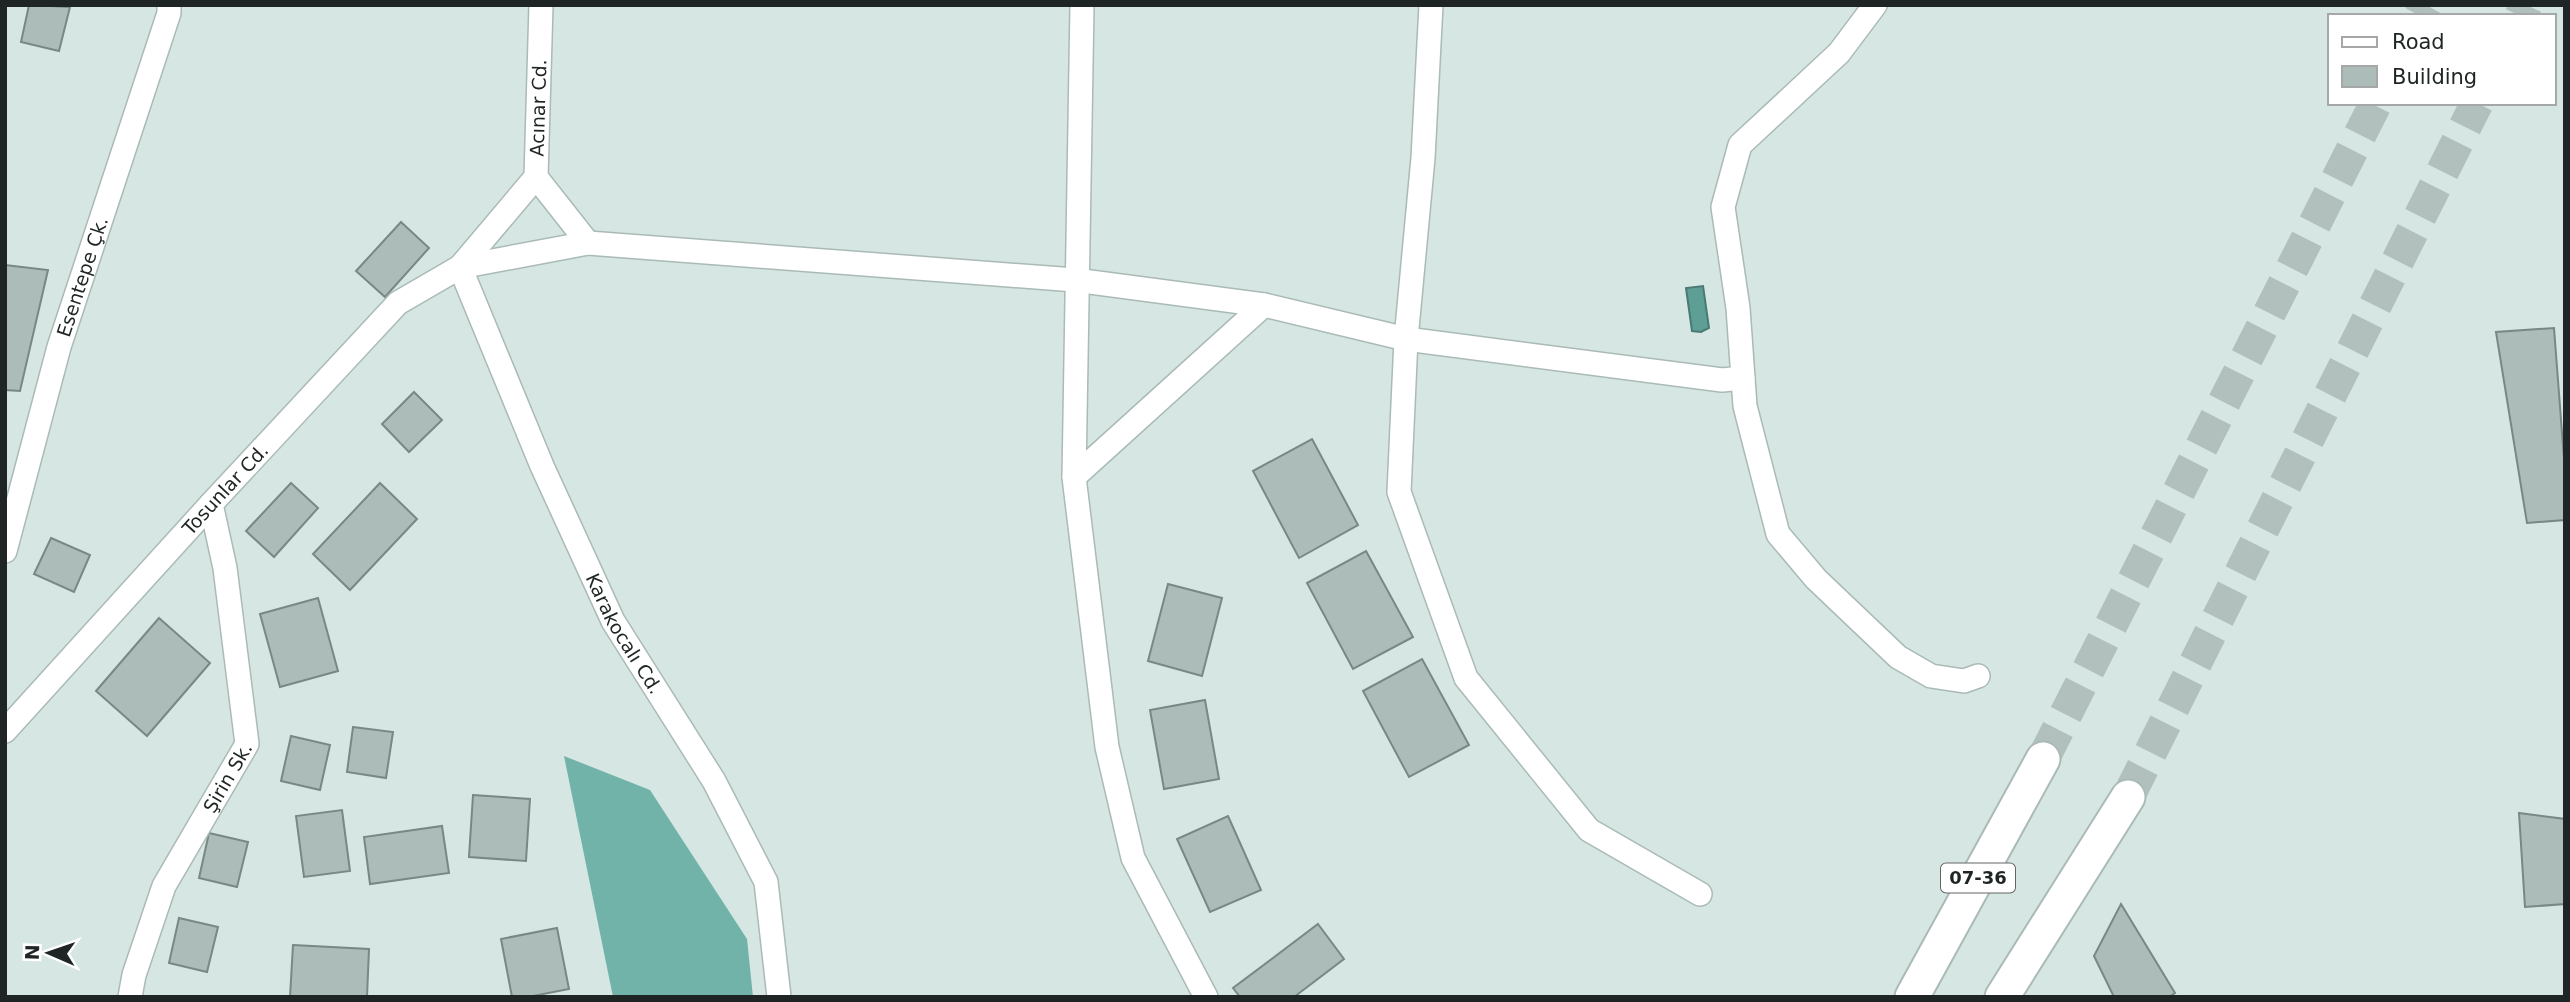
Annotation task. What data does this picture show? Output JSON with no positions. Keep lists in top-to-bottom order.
{
  "streets": {
    "highway": ["07-36"],
    "street": [
      "Acınar Cd.",
      "Esentepe Çk.",
      "Tosunlar Cd.",
      "Karakocalı Cd.",
      "Şirin Sk."
    ]
  },
  "crossings": [
    ["Acınar Cd.", "Tosunlar Cd."],
    ["Acınar Cd.", "Karakocalı Cd."],
    ["Tosunlar Cd.", "Karakocalı Cd."],
    ["Tosunlar Cd.", "Şirin Sk."]
  ],
  "legend": ["Road", "Building"],
  "north": "left"
}
